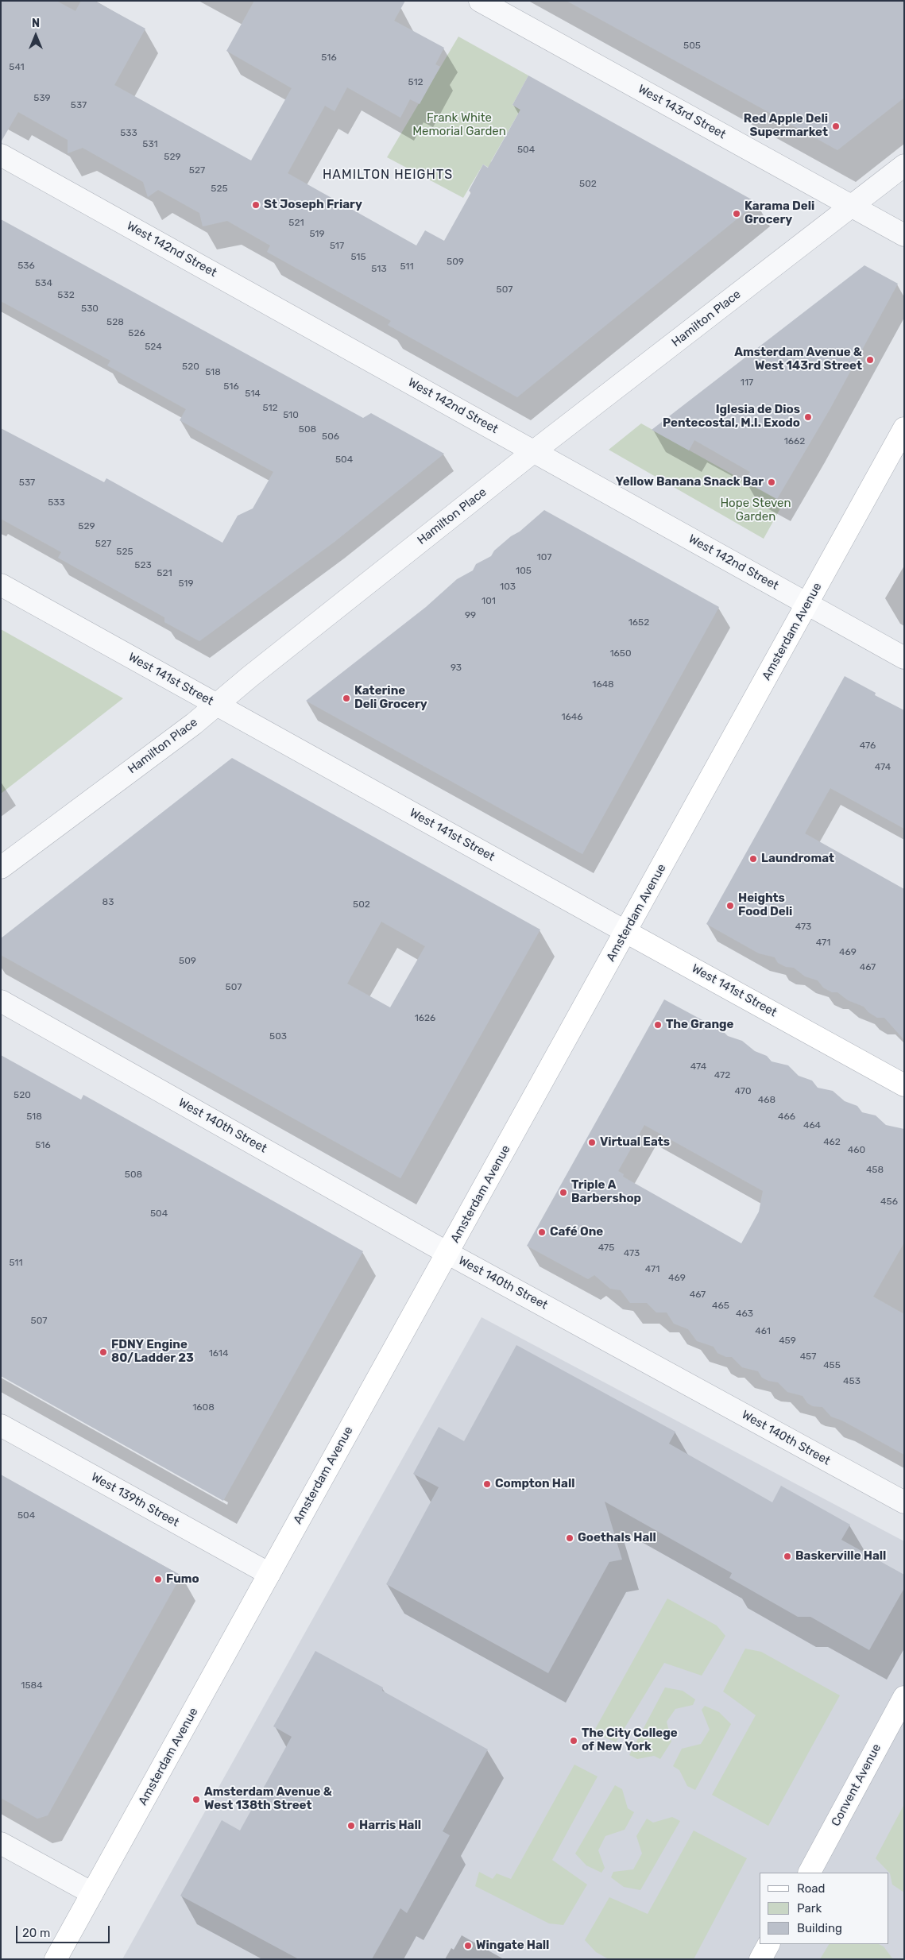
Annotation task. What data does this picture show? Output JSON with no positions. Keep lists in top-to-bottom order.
{
  "streets": {
    "main road": ["Amsterdam Avenue", "West 141st Street", "Convent Avenue"],
    "street": [
      "West 143rd Street",
      "West 142nd Street",
      "Hamilton Place",
      "West 140th Street",
      "West 139th Street"
    ]
  },
  "crossings": [
    ["West 143rd Street", "Hamilton Place"],
    ["West 142nd Street", "Hamilton Place"],
    ["West 142nd Street", "Amsterdam Avenue"],
    ["Hamilton Place", "West 141st Street"],
    ["Amsterdam Avenue", "West 141st Street"],
    ["Amsterdam Avenue", "West 140th Street"],
    ["Amsterdam Avenue", "West 139th Street"]
  ],
  "districts": ["HAMILTON HEIGHTS"],
  "parks": ["Frank White Memorial Garden", "Hope Steven Garden"],
  "places": [
    "Red Apple Deli Supermarket",
    "St Joseph Friary",
    "Karama Deli Grocery",
    "Amsterdam Avenue & West 143rd Street",
    "Iglesia de Dios Pentecostal, M.I. Exodo",
    "Yellow Banana Snack Bar",
    "Katerine Deli Grocery",
    "Laundromat",
    "Heights Food Deli",
    "The Grange",
    "Virtual Eats",
    "Triple A Barbershop",
    "Café One",
    "FDNY Engine 80/Ladder 23",
    "Compton Hall",
    "Goethals Hall",
    "Baskerville Hall",
    "Fumo",
    "The City College of New York",
    "Amsterdam Avenue & West 138th Street",
    "Harris Hall",
    "Wingate Hall"
  ],
  "house_numbers": [
    "505",
    "516",
    "541",
    "512",
    "539",
    "537",
    "533",
    "531",
    "504",
    "529",
    "527",
    "502",
    "525",
    "521",
    "519",
    "517",
    "515",
    "509",
    "536",
    "511",
    "513",
    "534",
    "507",
    "532",
    "530",
    "528",
    "526",
    "524",
    "520",
    "518",
    "117",
    "516",
    "514",
    "512",
    "510",
    "508",
    "506",
    "1662",
    "504",
    "537",
    "533",
    "529",
    "527",
    "525",
    "107",
    "523",
    "105",
    "521",
    "519",
    "103",
    "101",
    "99",
    "1652",
    "1650",
    "93",
    "1648",
    "1646",
    "476",
    "474",
    "83",
    "502",
    "473",
    "471",
    "469",
    "509",
    "467",
    "507",
    "1626",
    "503",
    "474",
    "472",
    "470",
    "520",
    "468",
    "518",
    "466",
    "464",
    "462",
    "516",
    "460",
    "458",
    "508",
    "456",
    "504",
    "475",
    "473",
    "511",
    "471",
    "469",
    "467",
    "465",
    "463",
    "507",
    "461",
    "459",
    "1614",
    "457",
    "455",
    "453",
    "1608",
    "504",
    "1584"
  ],
  "legend": ["Road", "Park", "Building"],
  "scale_bar": "20 m",
  "north": "top"
}
